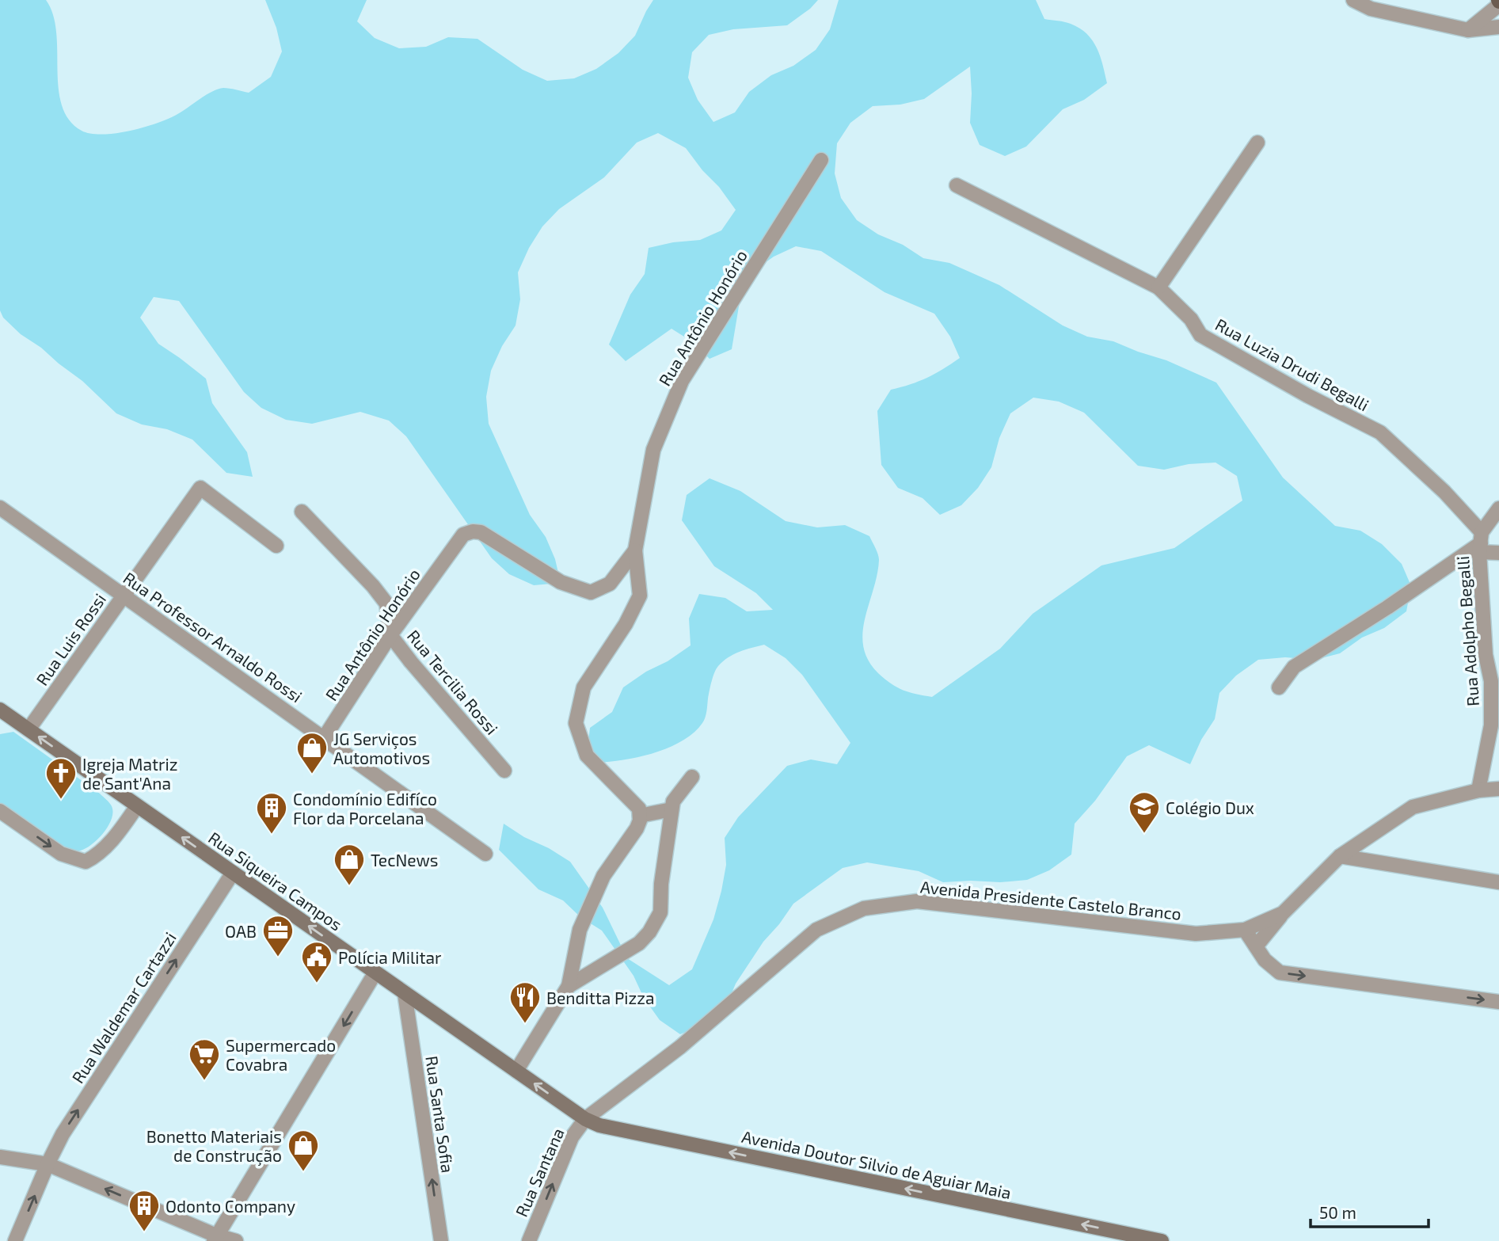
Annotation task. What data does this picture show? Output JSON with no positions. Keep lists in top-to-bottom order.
{
  "streets": {
    "main road": ["Rua Siqueira Campos", "Avenida Doutor Silvio de Aguiar Maia"],
    "street": [
      "Rua Antônio Honório",
      "Rua Luzia Drudi Begalli",
      "Rua Adolpho Begalli",
      "Rua Professor Arnaldo Rossi",
      "Rua Luis Rossi",
      "Rua Tercilia Rossi",
      "Avenida Presidente Castelo Branco",
      "Rua Waldemar Cartazzi",
      "Rua Santa Sofia",
      "Rua Santana"
    ]
  },
  "crossings": [
    ["Rua Antônio Honório", "Rua Professor Arnaldo Rossi"],
    ["Rua Antônio Honório", "Rua Tercilia Rossi"],
    ["Rua Luzia Drudi Begalli", "Rua Adolpho Begalli"],
    ["Rua Adolpho Begalli", "Avenida Presidente Castelo Branco"],
    ["Rua Professor Arnaldo Rossi", "Rua Luis Rossi"],
    ["Rua Luis Rossi", "Rua Siqueira Campos"],
    ["Rua Siqueira Campos", "Avenida Presidente Castelo Branco"],
    ["Rua Siqueira Campos", "Rua Waldemar Cartazzi"],
    ["Rua Siqueira Campos", "Rua Santa Sofia"],
    ["Rua Siqueira Campos", "Avenida Doutor Silvio de Aguiar Maia"],
    ["Rua Siqueira Campos", "Rua Santana"],
    ["Avenida Presidente Castelo Branco", "Avenida Doutor Silvio de Aguiar Maia"],
    ["Avenida Presidente Castelo Branco", "Rua Santana"],
    ["Avenida Doutor Silvio de Aguiar Maia", "Rua Santana"]
  ],
  "one_way": [
    "Rua Siqueira Campos",
    "Rua Waldemar Cartazzi",
    "Rua Santa Sofia",
    "Avenida Doutor Silvio de Aguiar Maia",
    "Rua Santana"
  ],
  "places": {
    "shop": ["JG Serviços Automotivos", "TecNews", "Bonetto Materiais de Construção"],
    "church": ["Igreja Matriz de Sant'Ana"],
    "school or university": ["Colégio Dux"],
    "building": ["Condomínio Edifíco Flor da Porcelana", "Odonto Company"],
    "office": ["OAB"],
    "public building": ["Polícia Militar"],
    "restaurant": ["Benditta Pizza"],
    "supermarket": ["Supermercado Covabra"]
  },
  "scale_bar": "50 m"
}
